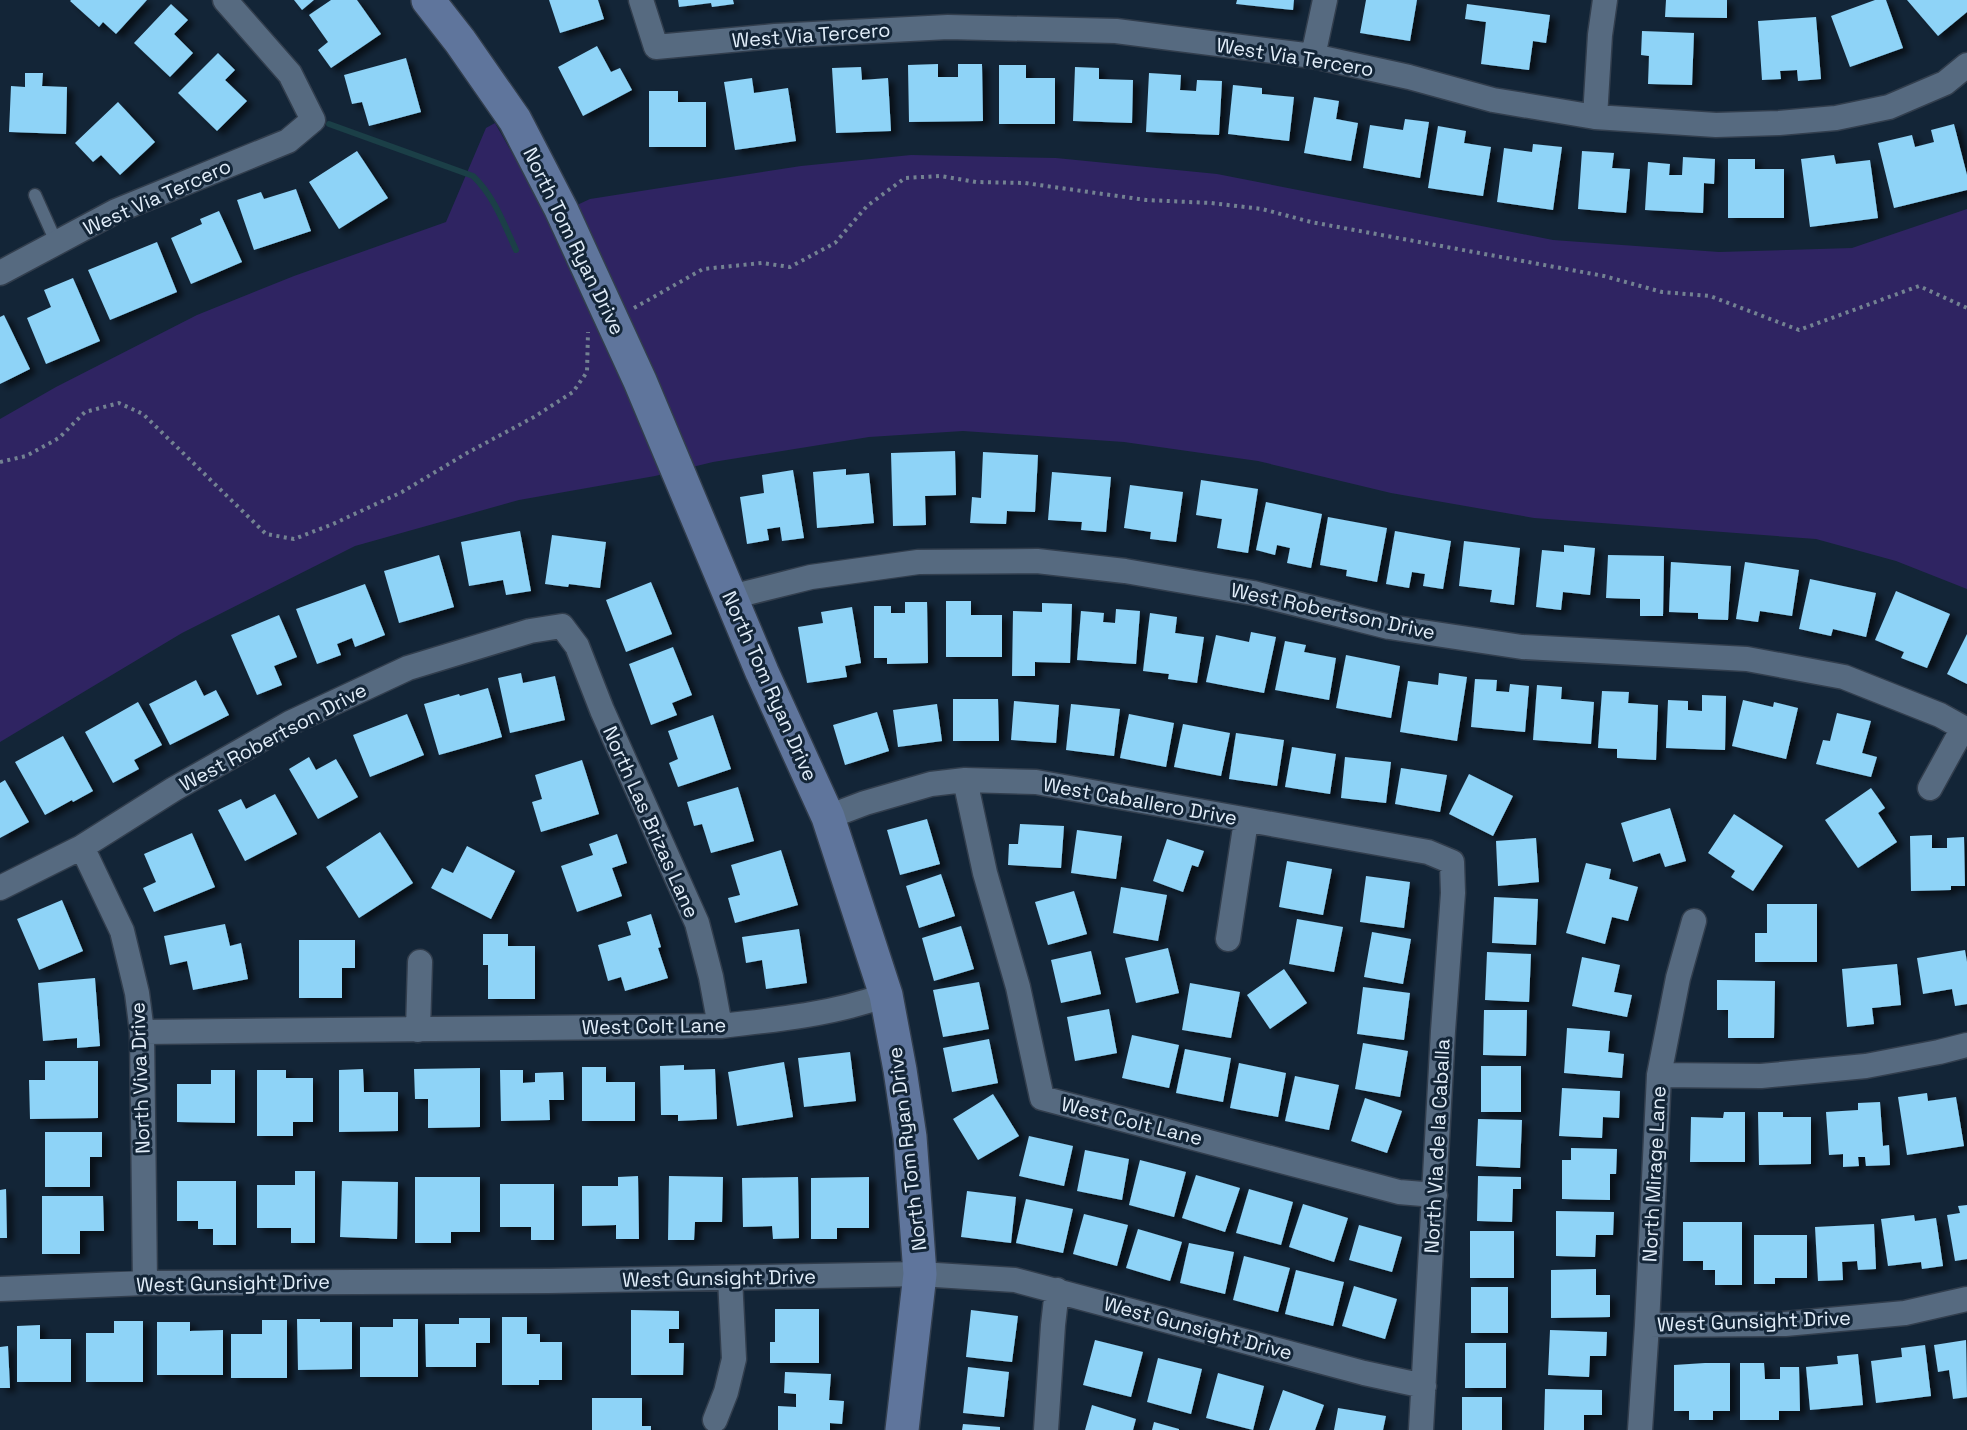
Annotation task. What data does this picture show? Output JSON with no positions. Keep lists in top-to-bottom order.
{
  "streets": {
    "street": [
      "West Via Tercero",
      "North Tom Ryan Drive",
      "West Robertson Drive",
      "West Caballero Drive",
      "North Las Brizas Lane",
      "West Colt Lane",
      "North Viva Drive",
      "North Via de la Caballa",
      "North Mirage Lane",
      "West Gunsight Drive"
    ]
  },
  "crossings": [
    ["North Tom Ryan Drive", "West Robertson Drive"],
    ["North Tom Ryan Drive", "West Caballero Drive"],
    ["North Tom Ryan Drive", "West Colt Lane"],
    ["North Tom Ryan Drive", "West Gunsight Drive"],
    ["West Robertson Drive", "North Las Brizas Lane"],
    ["West Robertson Drive", "North Viva Drive"],
    ["West Caballero Drive", "West Colt Lane"],
    ["West Caballero Drive", "North Via de la Caballa"],
    ["North Las Brizas Lane", "West Colt Lane"],
    ["West Colt Lane", "North Viva Drive"],
    ["West Colt Lane", "North Via de la Caballa"],
    ["North Viva Drive", "West Gunsight Drive"],
    ["North Via de la Caballa", "West Gunsight Drive"],
    ["North Mirage Lane", "West Gunsight Drive"]
  ]
}
